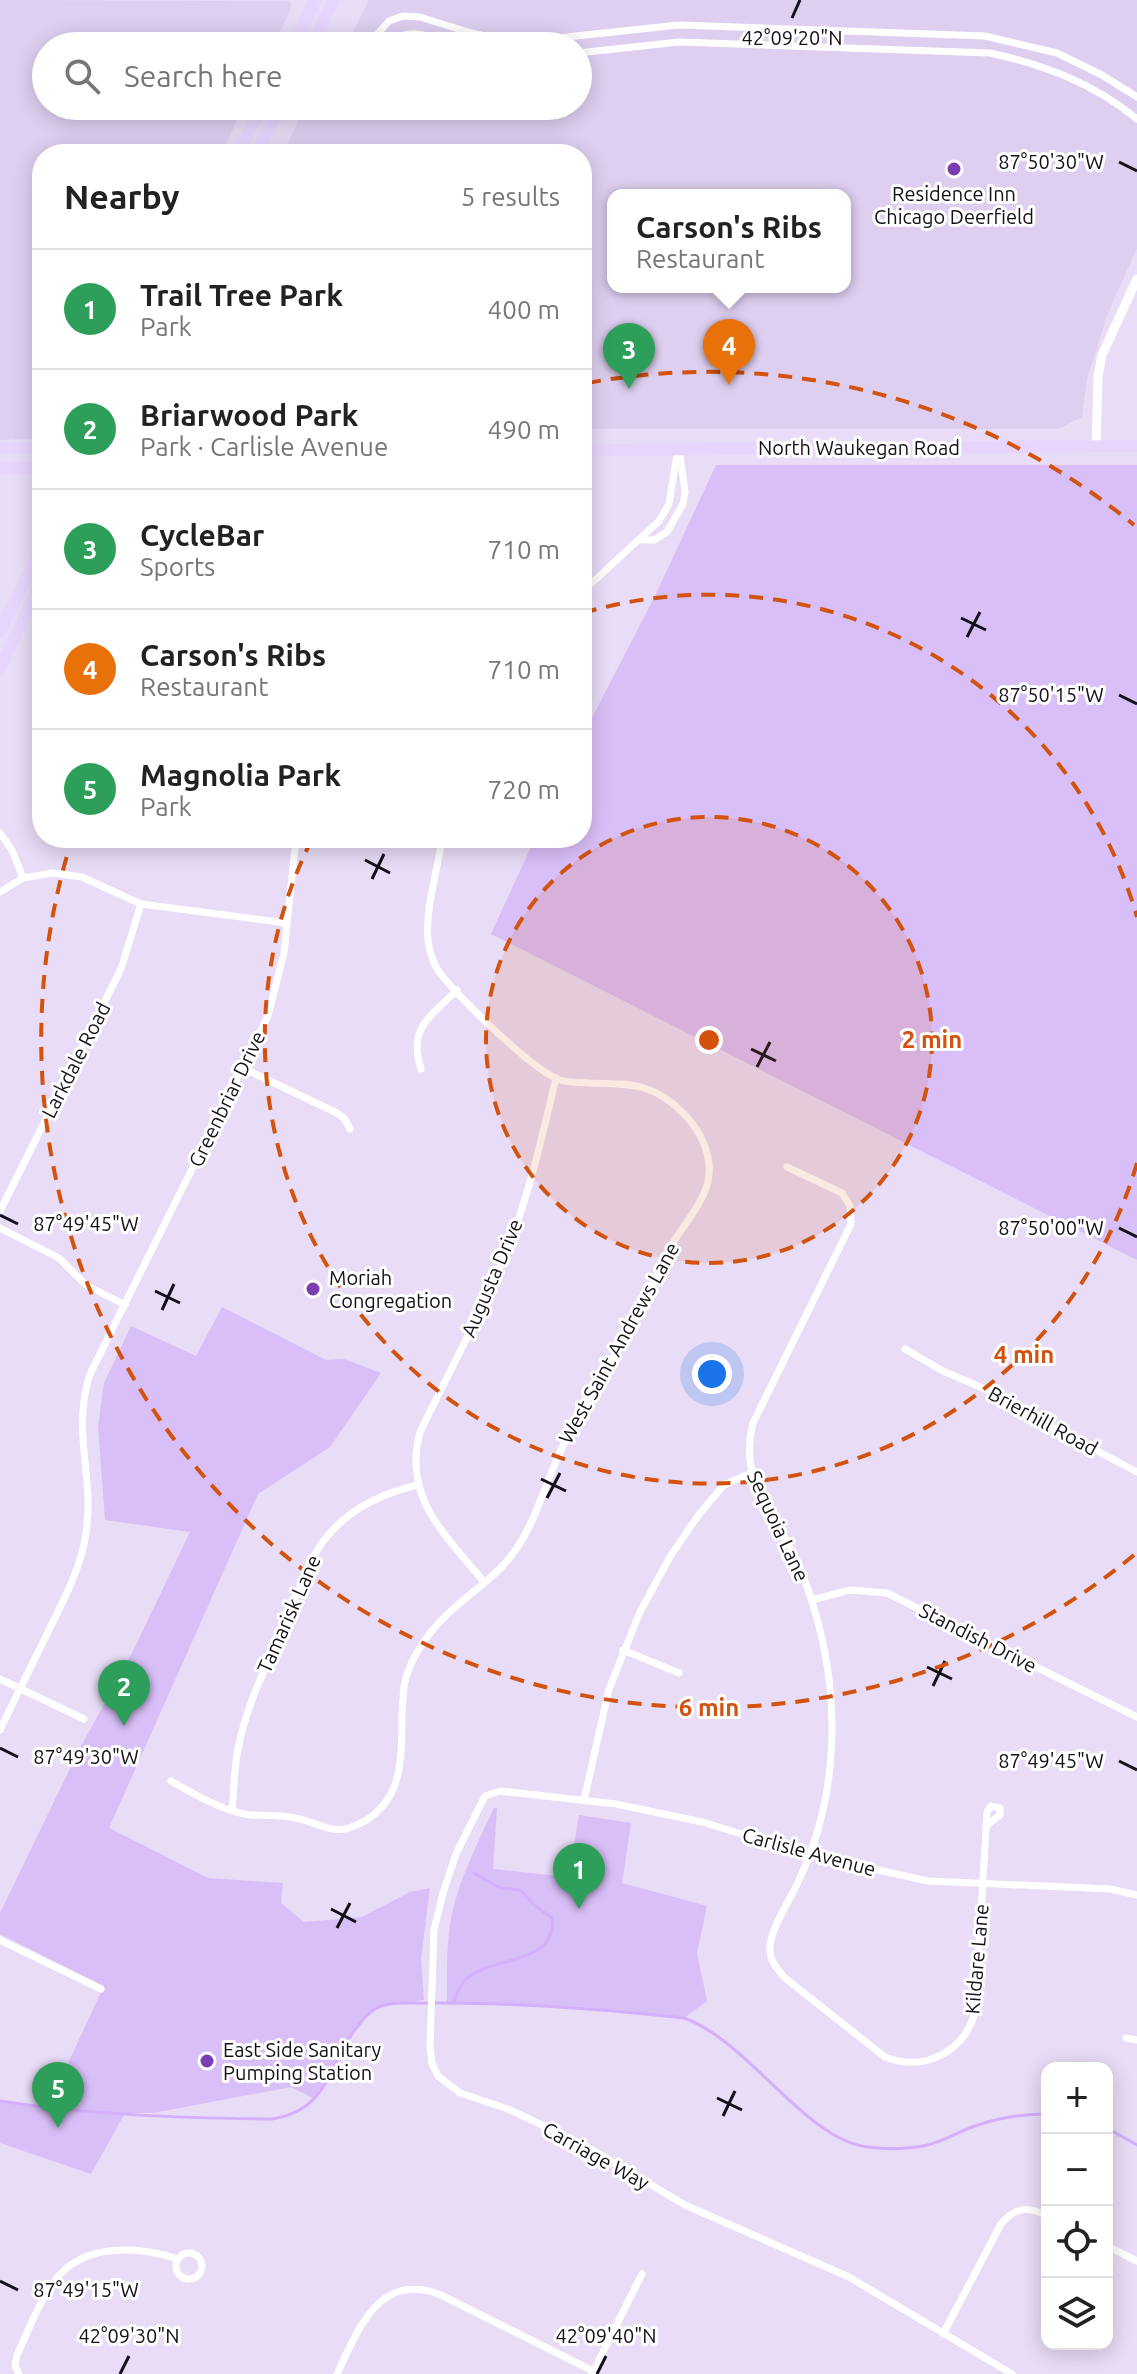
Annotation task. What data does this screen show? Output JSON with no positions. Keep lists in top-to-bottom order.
{
  "streets": {
    "main road": ["North Waukegan Road"],
    "street": [
      "Larkdale Road",
      "Greenbriar Drive",
      "Augusta Drive",
      "West Saint Andrews Lane",
      "Brierhill Road",
      "Sequoia Lane",
      "Tamarisk Lane",
      "Standish Drive",
      "Carlisle Avenue",
      "Kildare Lane",
      "Carriage Way"
    ]
  },
  "crossings": [
    ["Augusta Drive", "West Saint Andrews Lane"],
    ["Augusta Drive", "Tamarisk Lane"],
    ["West Saint Andrews Lane", "Tamarisk Lane"],
    ["Sequoia Lane", "Standish Drive"],
    ["Sequoia Lane", "Carlisle Avenue"],
    ["Sequoia Lane", "Kildare Lane"],
    ["Carlisle Avenue", "Kildare Lane"],
    ["Carlisle Avenue", "Carriage Way"]
  ],
  "places": ["Residence Inn Chicago Deerfield", "Moriah Congregation", "East Side Sanitary Pumping Station"],
  "page": {
    "search": "Search here",
    "heading": ["Nearby", "5 results"],
    "popup": ["Carson's Ribs", "Restaurant"],
    "list": [
      {
        "mark": "1",
        "name": "Trail Tree Park",
        "note": "Park",
        "value": "400 m"
      },
      {
        "mark": "2",
        "name": "Briarwood Park",
        "note": "Park · Carlisle Avenue",
        "value": "490 m"
      },
      {
        "mark": "3",
        "name": "CycleBar",
        "note": "Sports",
        "value": "710 m"
      },
      {
        "mark": "4",
        "name": "Carson's Ribs",
        "note": "Restaurant",
        "value": "710 m"
      },
      {
        "mark": "5",
        "name": "Magnolia Park",
        "note": "Park",
        "value": "720 m"
      }
    ],
    "pins": [
      "4",
      "3",
      "2",
      "1",
      "5"
    ],
    "map_buttons": ["+", "−"]
  },
  "coordinates": [
    "42°09'20\"N",
    "87°50'30\"W",
    "87°50'15\"W",
    "87°49'45\"W",
    "87°50'00\"W",
    "87°49'30\"W",
    "87°49'15\"W",
    "42°09'30\"N",
    "42°09'40\"N"
  ],
  "rings": ["2 min", "4 min", "6 min"]
}
